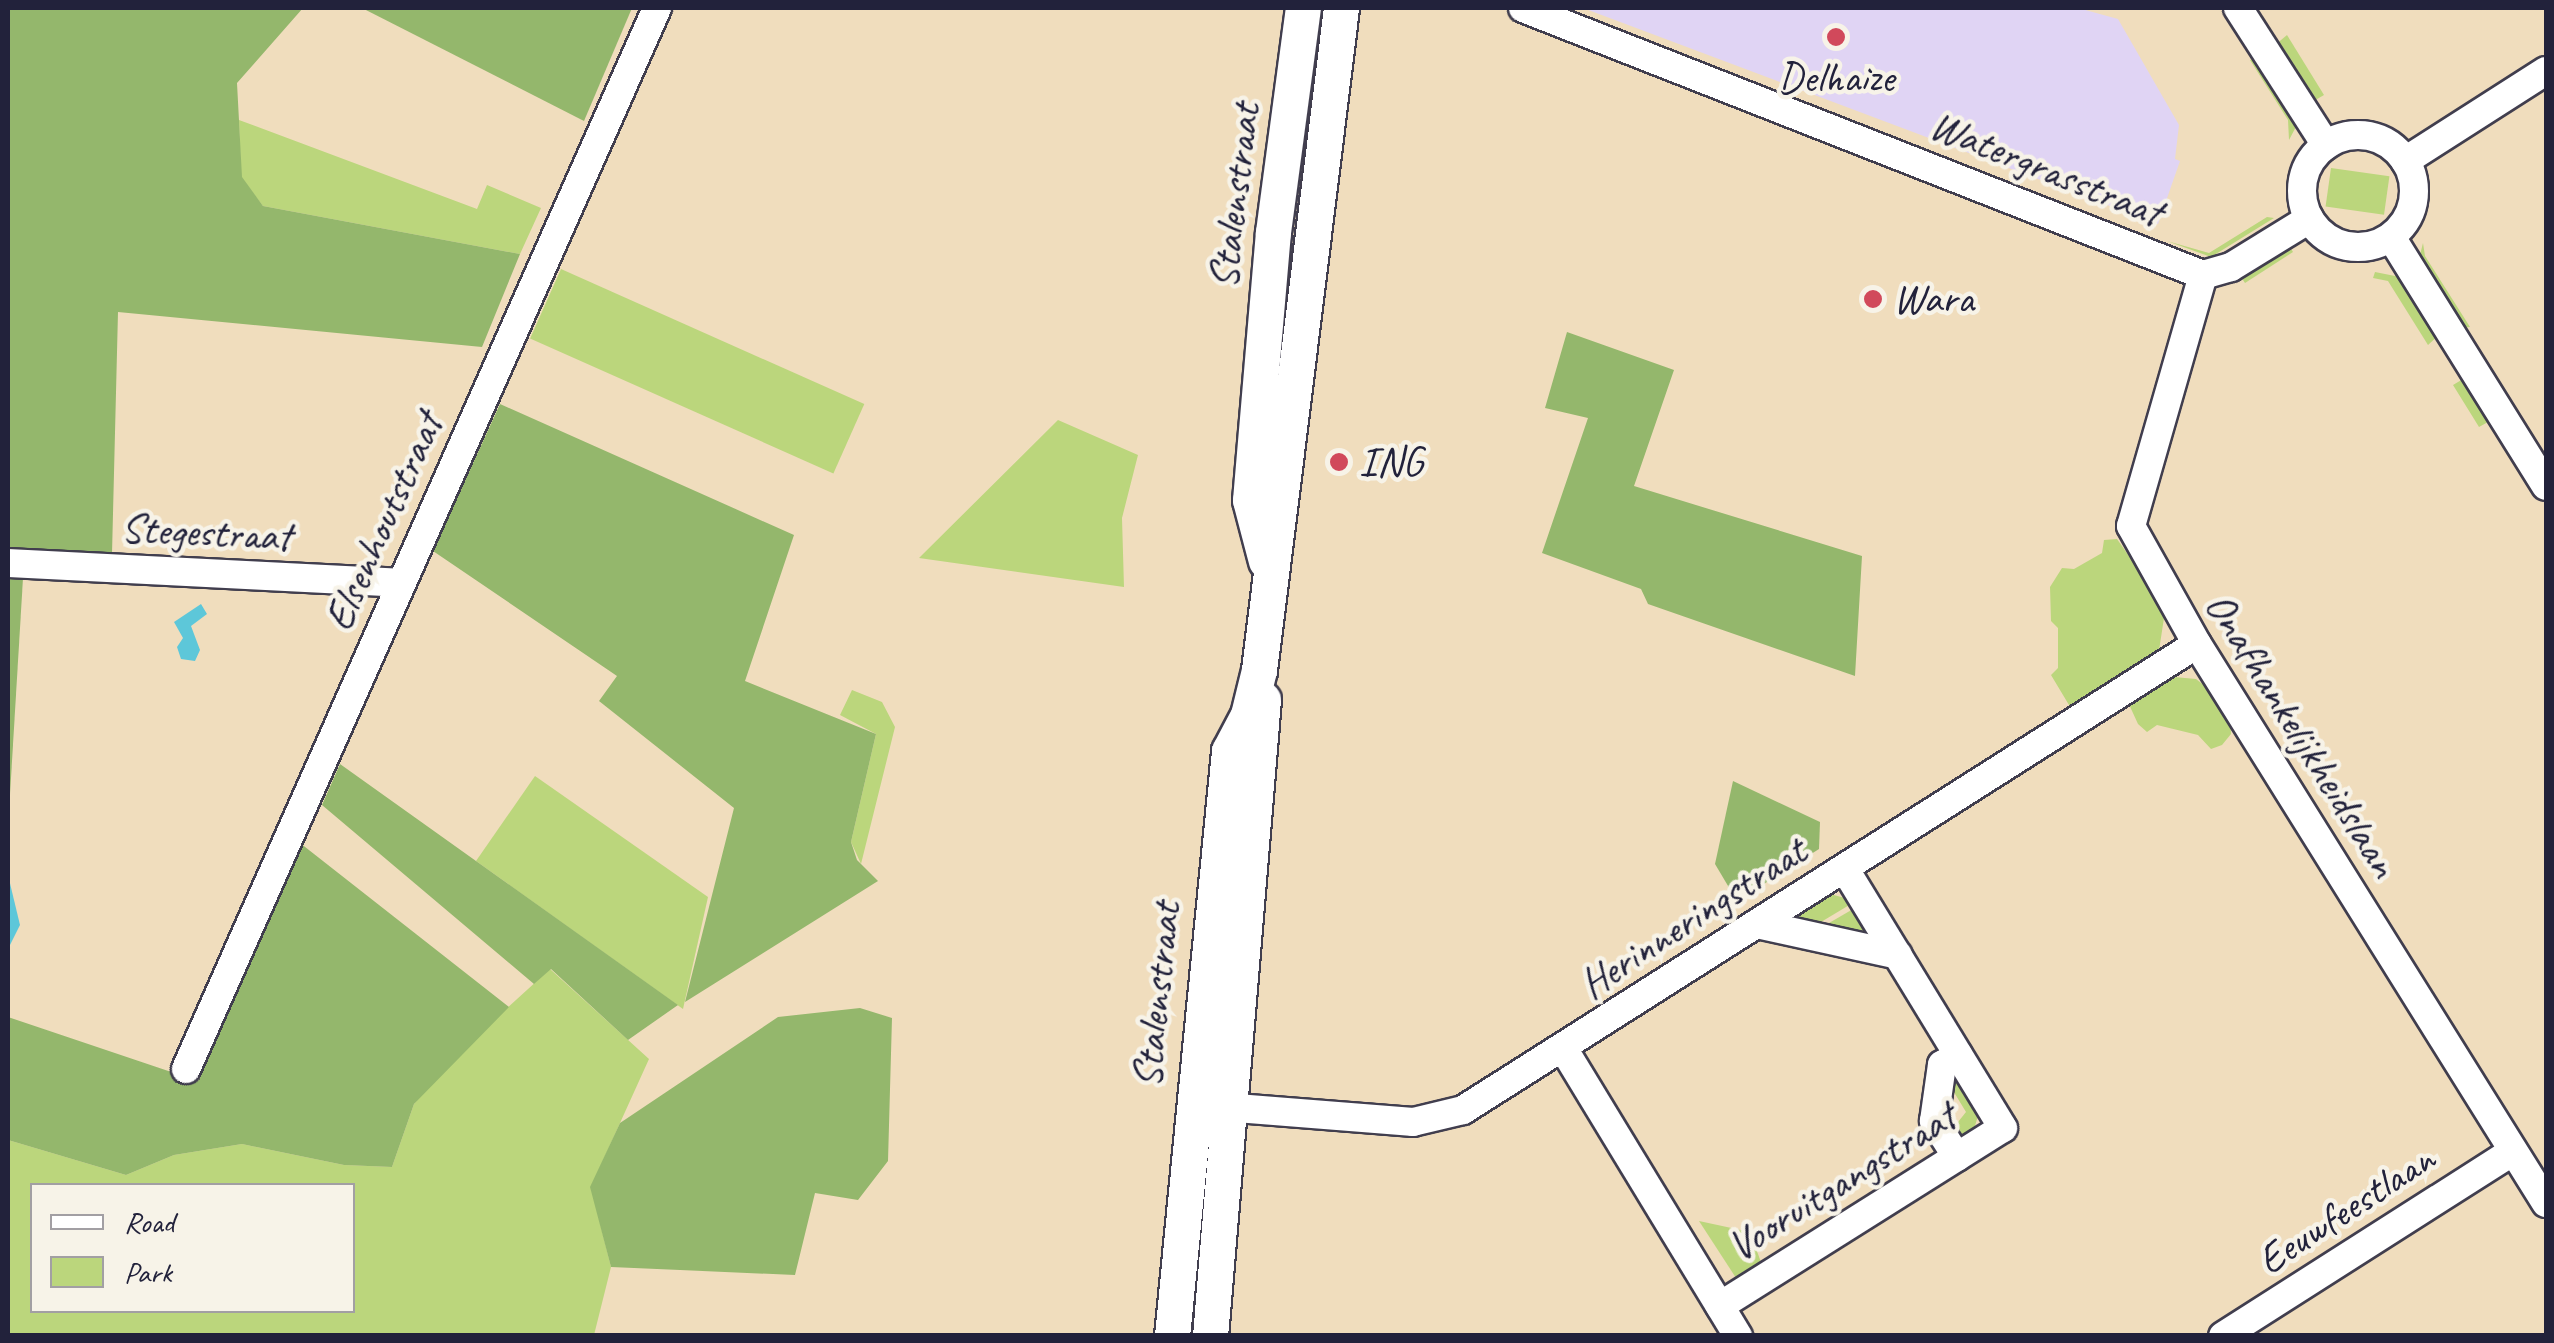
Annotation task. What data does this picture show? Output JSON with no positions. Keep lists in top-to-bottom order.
{
  "streets": {
    "street": [
      "Watergrasstraat",
      "Stalenstraat",
      "Elsenhoutstraat",
      "Stegestraat",
      "Onafhankelijkheidslaan",
      "Herinneringstraat",
      "Vooruitgangstraat",
      "Eeuwfeestlaan"
    ]
  },
  "crossings": [
    ["Watergrasstraat", "Onafhankelijkheidslaan"],
    ["Stalenstraat", "Herinneringstraat"],
    ["Elsenhoutstraat", "Stegestraat"],
    ["Onafhankelijkheidslaan", "Herinneringstraat"],
    ["Onafhankelijkheidslaan", "Eeuwfeestlaan"],
    ["Herinneringstraat", "Vooruitgangstraat"]
  ],
  "places": ["Delhaize", "Wara", "ING"],
  "legend": ["Road", "Park"]
}
